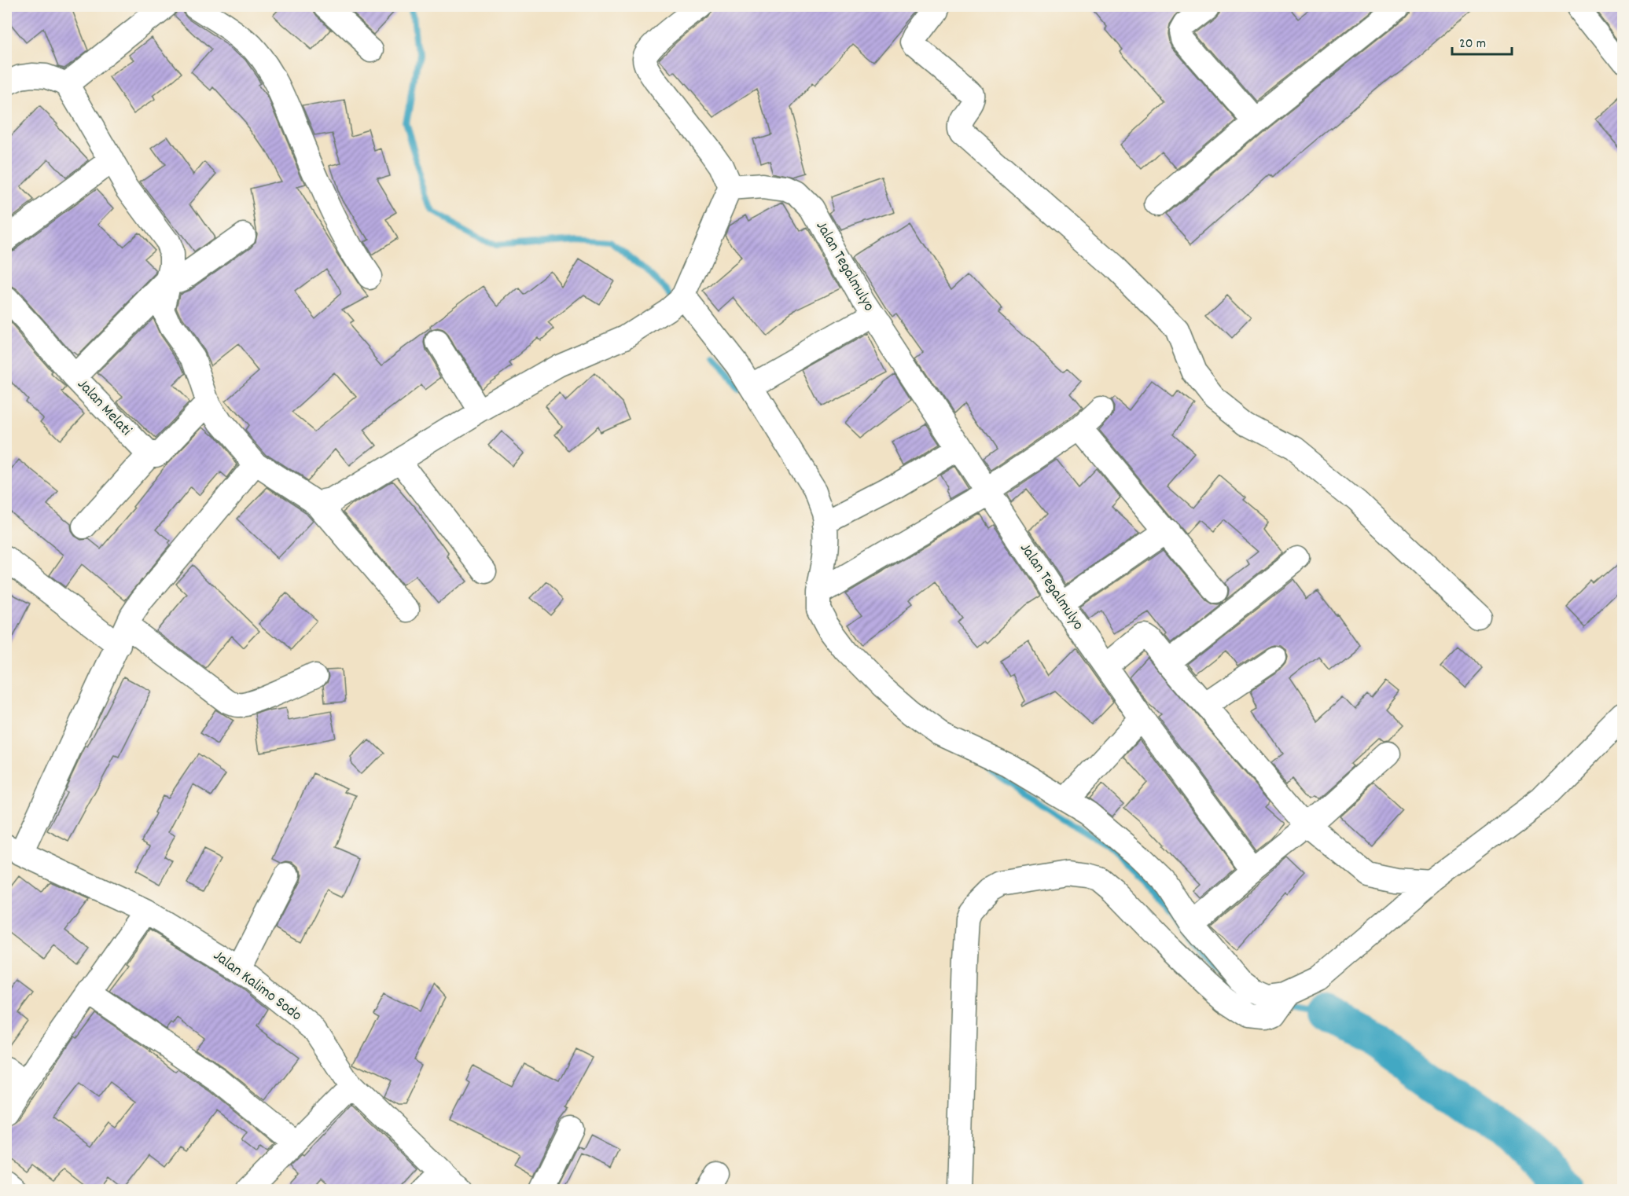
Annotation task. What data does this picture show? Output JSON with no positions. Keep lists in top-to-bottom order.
{
  "streets": {
    "street": ["Jalan Tegalmulyo", "Jalan Melati", "Jalan Kalimo Sodo"]
  },
  "scale_bar": "20 m"
}
